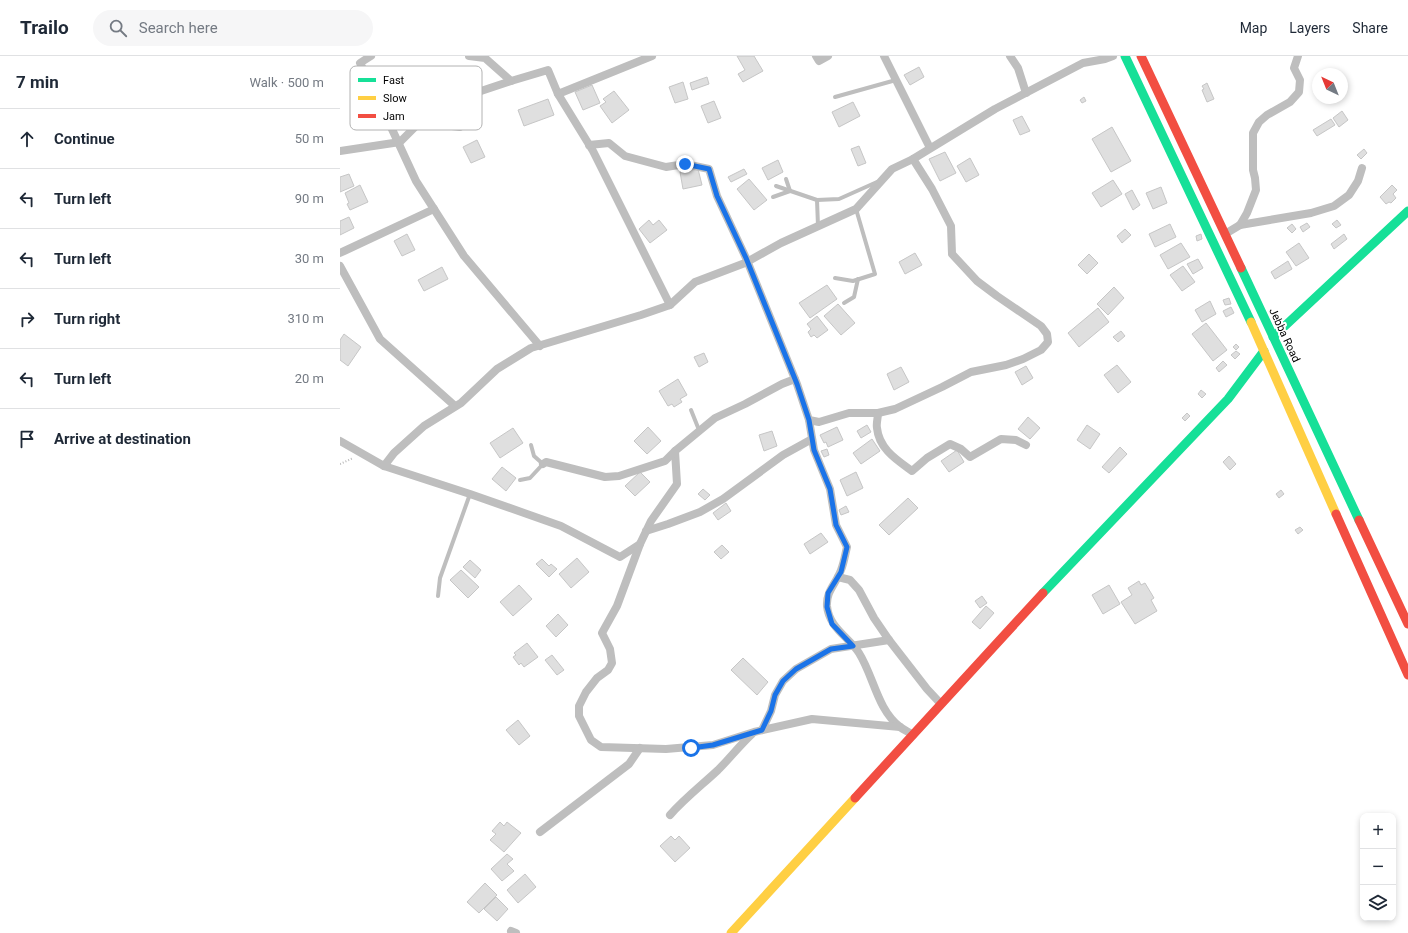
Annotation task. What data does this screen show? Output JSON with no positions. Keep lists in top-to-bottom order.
{
  "streets": {
    "main road": ["Jebba Road"]
  },
  "legend": ["Fast", "Slow", "Jam"],
  "north": "top left",
  "page": {
    "header": "Trailo",
    "search": "Search here",
    "nav": ["Map", "Layers", "Share"],
    "heading": ["7 min", "Walk · 500 m"],
    "list": [
      ["Continue", "50 m"],
      ["Turn left", "90 m"],
      ["Turn left", "30 m"],
      ["Turn right", "310 m"],
      ["Turn left", "20 m"],
      "Arrive at destination"
    ],
    "map_buttons": ["+", "−"]
  }
}
